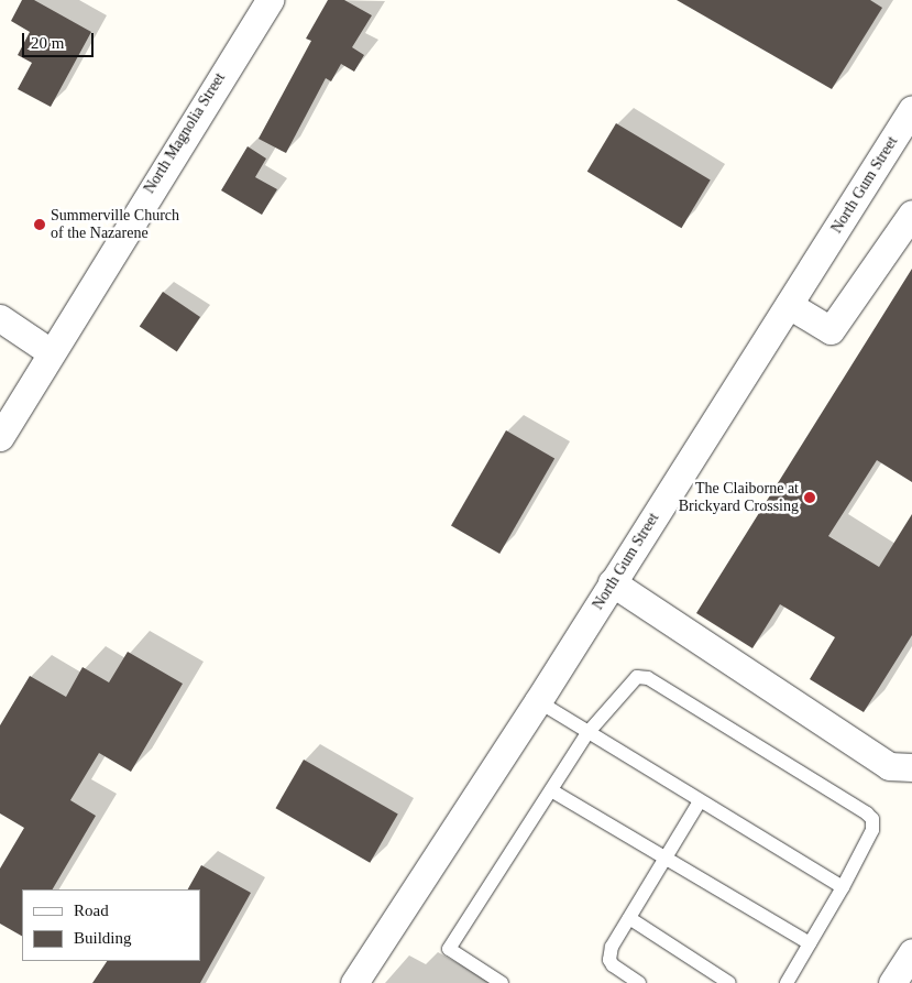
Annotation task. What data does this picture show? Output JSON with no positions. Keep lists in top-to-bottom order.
{
  "streets": {
    "street": ["North Magnolia Street", "North Gum Street"]
  },
  "places": ["Summerville Church of the Nazarene", "The Claiborne at Brickyard Crossing"],
  "legend": ["Road", "Building"],
  "scale_bar": "20 m"
}
